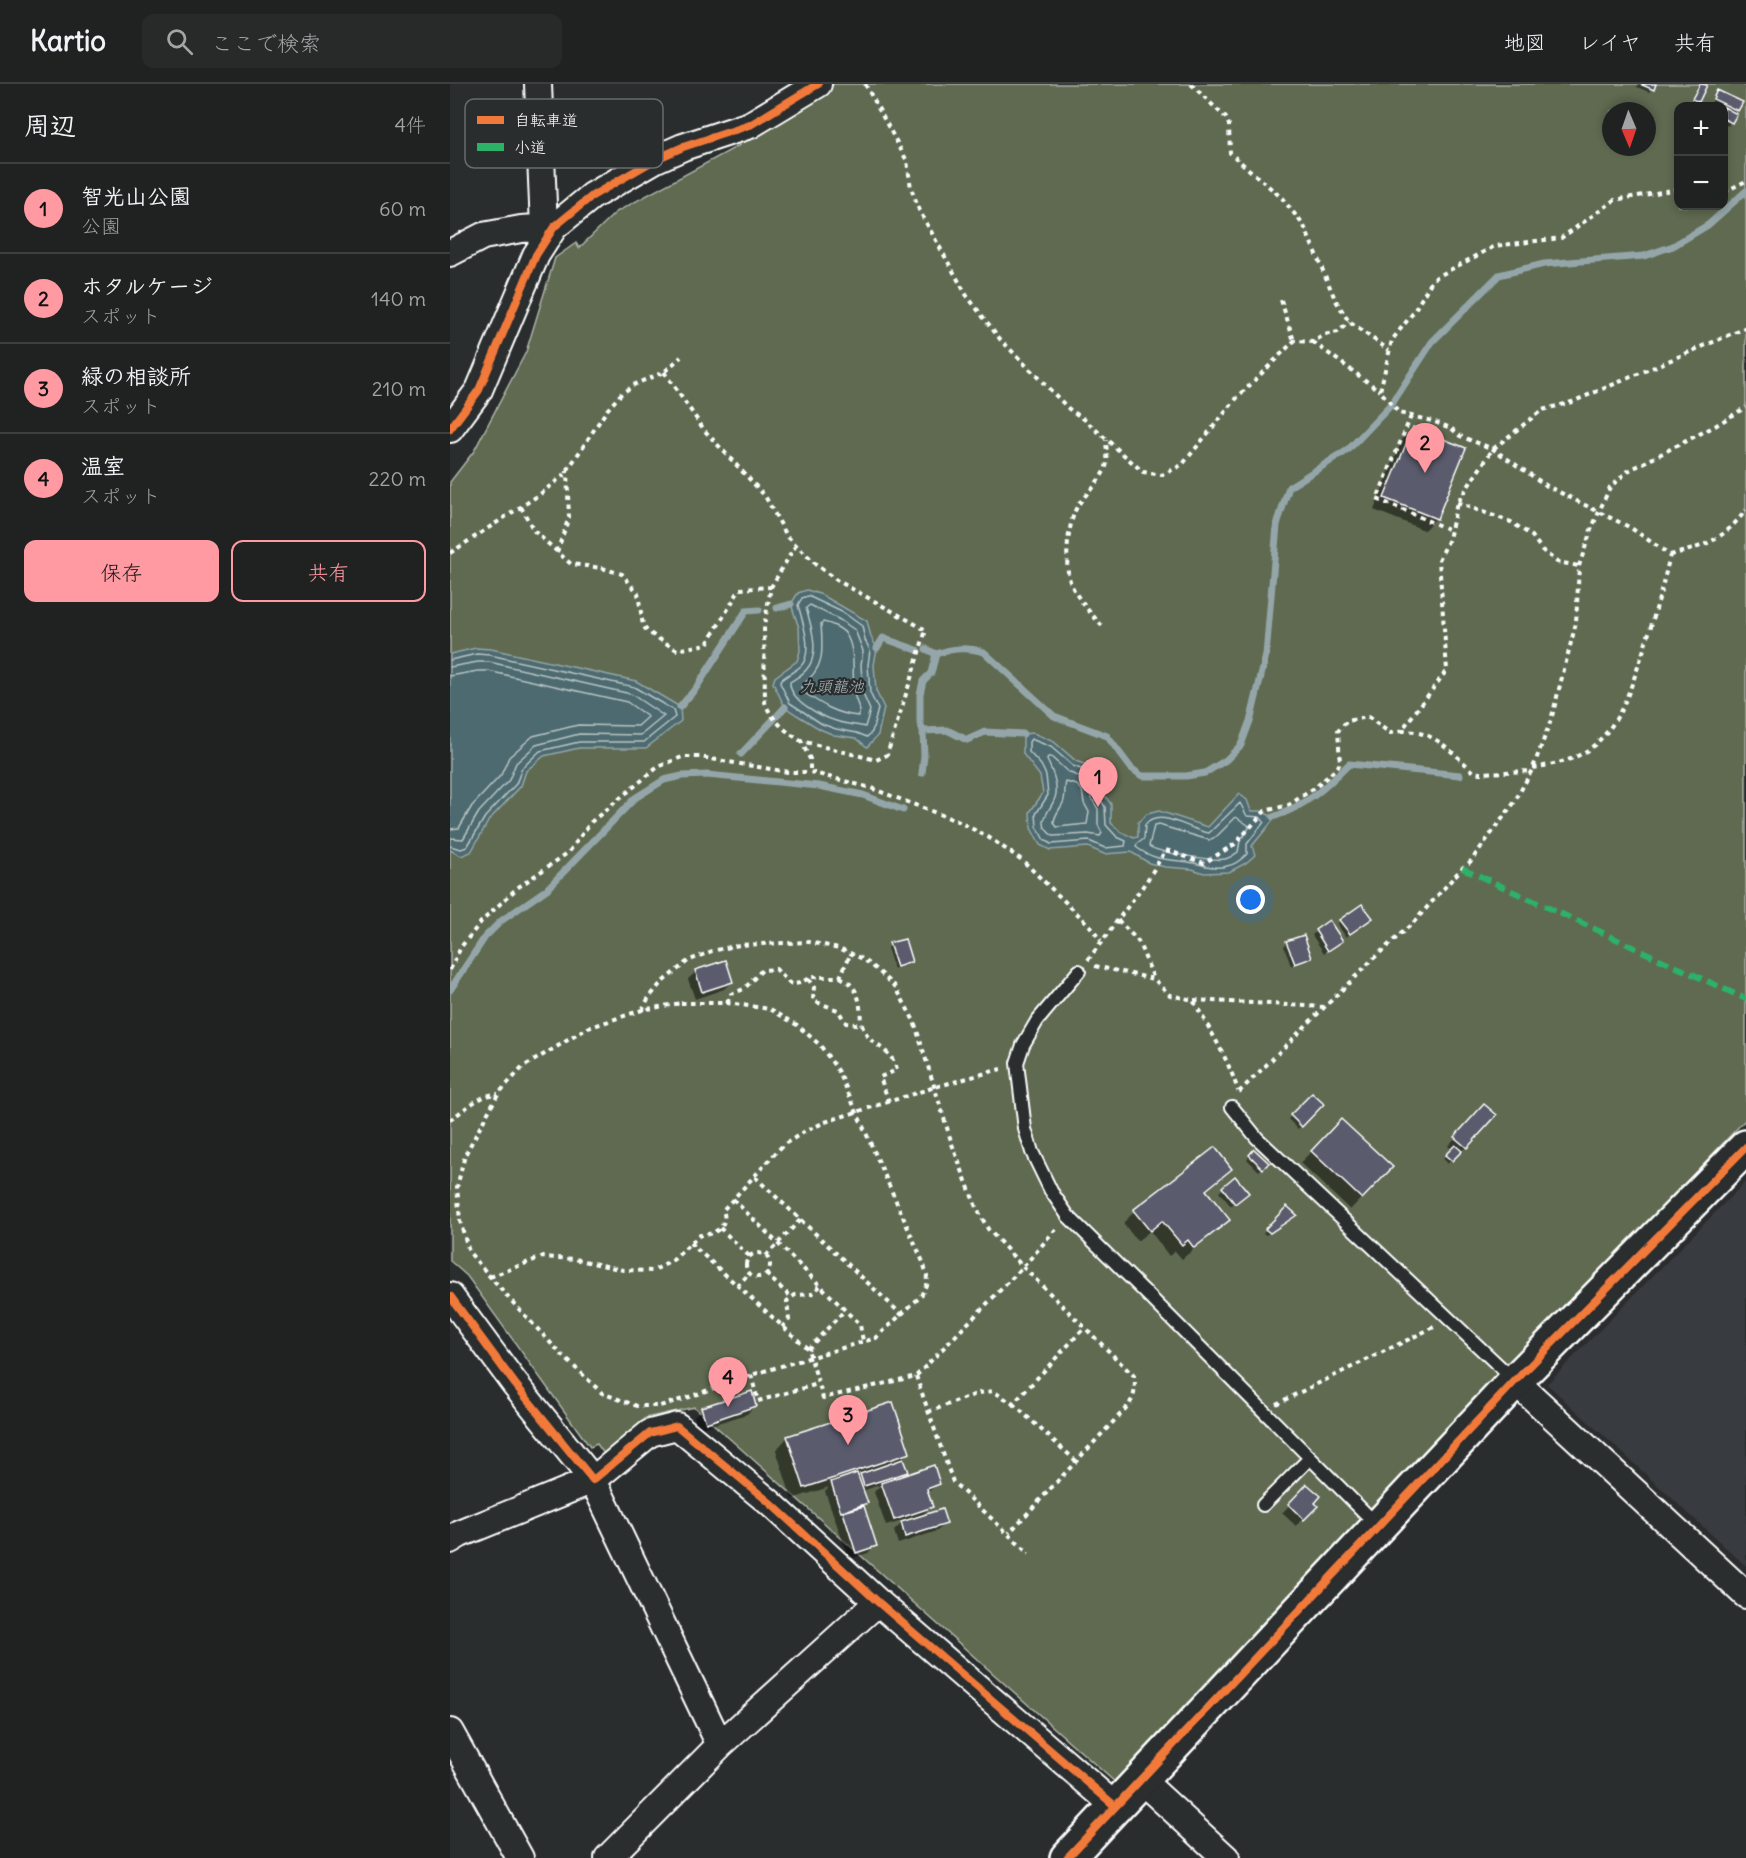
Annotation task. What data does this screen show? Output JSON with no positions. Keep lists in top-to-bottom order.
{
  "water": ["九頭龍池"],
  "legend": ["自転車道", "小道"],
  "north": "bottom",
  "page": {
    "header": "Kartio",
    "search": "ここで検索",
    "nav": ["地図", "レイヤ", "共有"],
    "heading": ["周辺", "4件"],
    "map_buttons": ["+", "−"],
    "list": [
      {
        "mark": "1",
        "name": "智光山公園",
        "note": "公園",
        "value": "60 m"
      },
      {
        "mark": "2",
        "name": "ホタルケージ",
        "note": "スポット",
        "value": "140 m"
      },
      {
        "mark": "3",
        "name": "緑の相談所",
        "note": "スポット",
        "value": "210 m"
      },
      {
        "mark": "4",
        "name": "温室",
        "note": "スポット",
        "value": "220 m"
      }
    ],
    "pins": [
      "2",
      "1",
      "4",
      "3"
    ],
    "buttons": ["保存", "共有"]
  }
}
